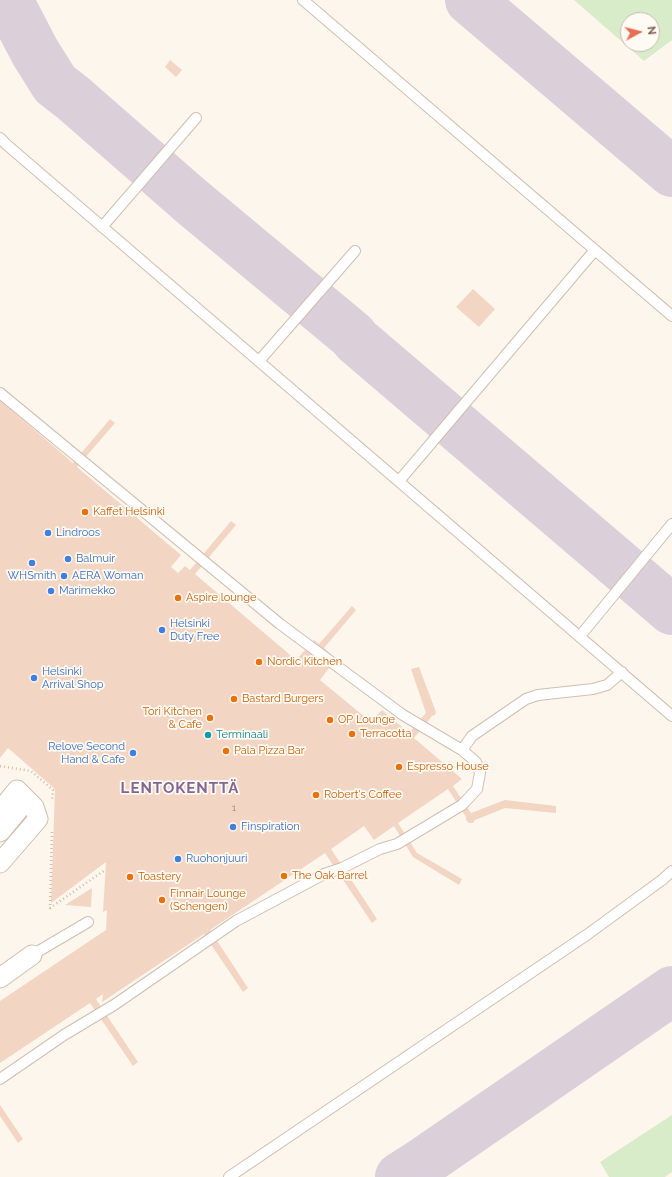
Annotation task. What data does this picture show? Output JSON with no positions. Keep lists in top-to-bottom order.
{
  "districts": ["LENTOKENTTÄ"],
  "places": [
    "Kaffet Helsinki",
    "Lindroos",
    "Balmuir",
    "WHSmith",
    "AERA Woman",
    "Marimekko",
    "Aspire lounge",
    "Helsinki Duty Free",
    "Nordic Kitchen",
    "Helsinki Arrival Shop",
    "Bastard Burgers",
    "Tori Kitchen & Cafe",
    "OP Lounge",
    "Terracotta",
    "Terminaali",
    "Pala Pizza Bar",
    "Relove Second Hand & Cafe",
    "Espresso House",
    "Robert's Coffee",
    "Finspiration",
    "Ruohonjuuri",
    "The Oak Barrel",
    "Toastery",
    "Finnair Lounge (Schengen)"
  ],
  "house_numbers": ["1"],
  "north": "right"
}
